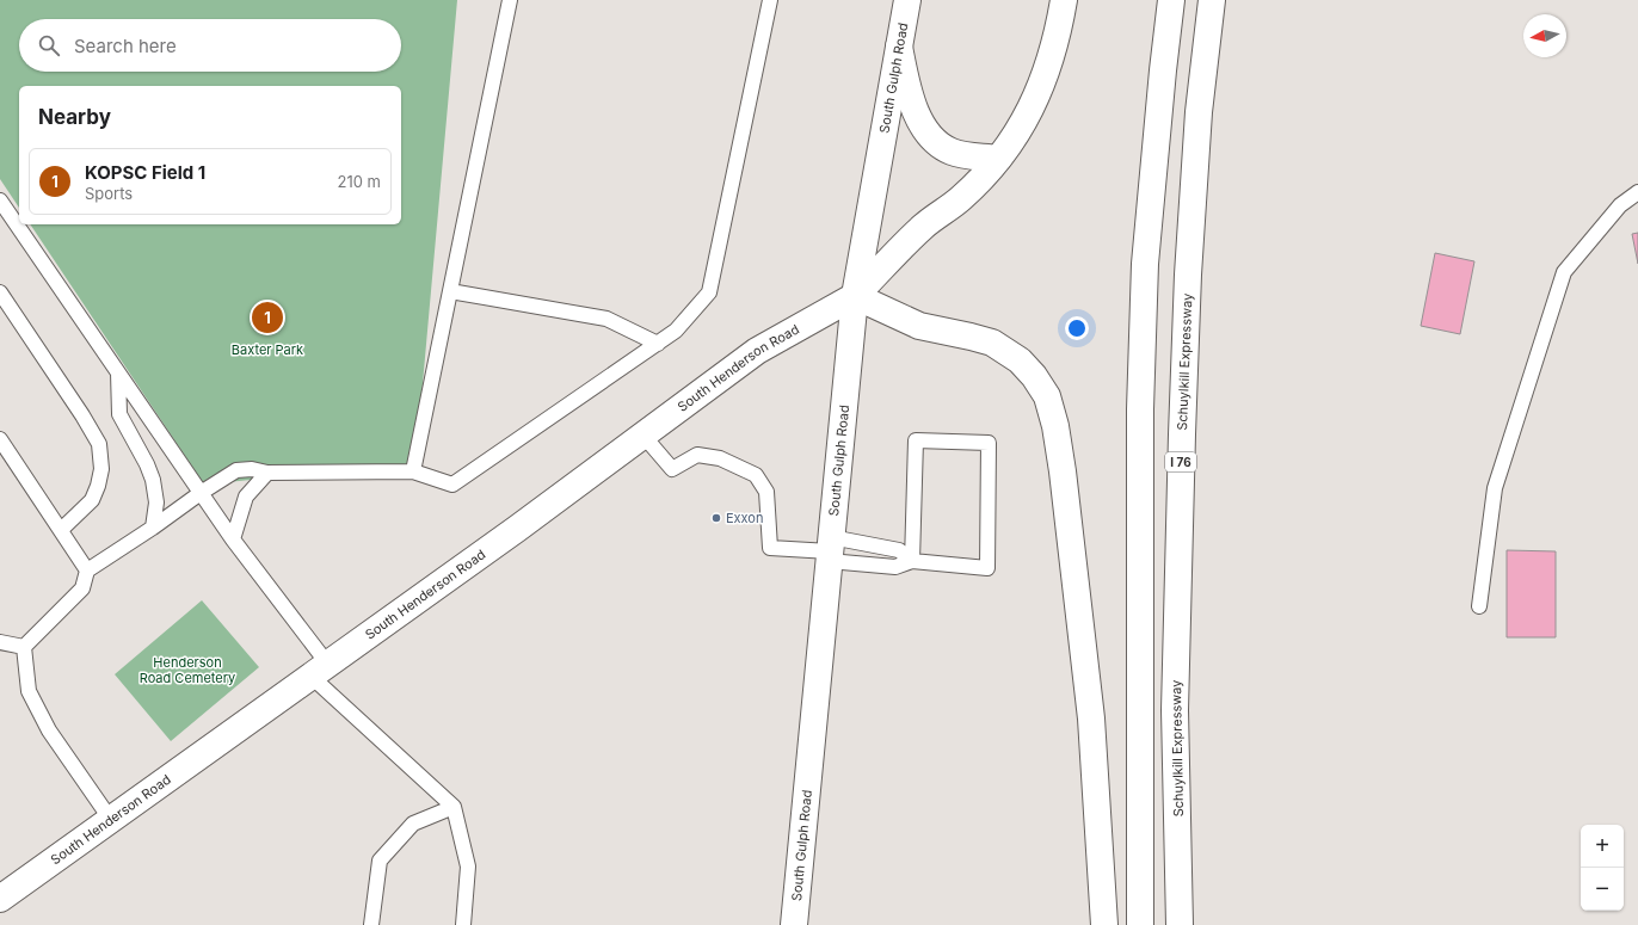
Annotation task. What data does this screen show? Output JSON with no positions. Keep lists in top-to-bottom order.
{
  "streets": {
    "main road": [
      "South Gulph Road",
      "Schuylkill Expressway",
      "South Henderson Road",
      "I 76"
    ]
  },
  "crossings": [
    ["South Gulph Road", "South Henderson Road"]
  ],
  "parks": ["Baxter Park", "Henderson Road Cemetery"],
  "places": ["Exxon"],
  "north": "left",
  "page": {
    "search": "Search here",
    "heading": "Nearby",
    "list": [
      {
        "mark": "1",
        "name": "KOPSC Field 1",
        "note": "Sports",
        "value": "210 m"
      }
    ],
    "pins": "1",
    "map_buttons": ["+", "−"]
  }
}
